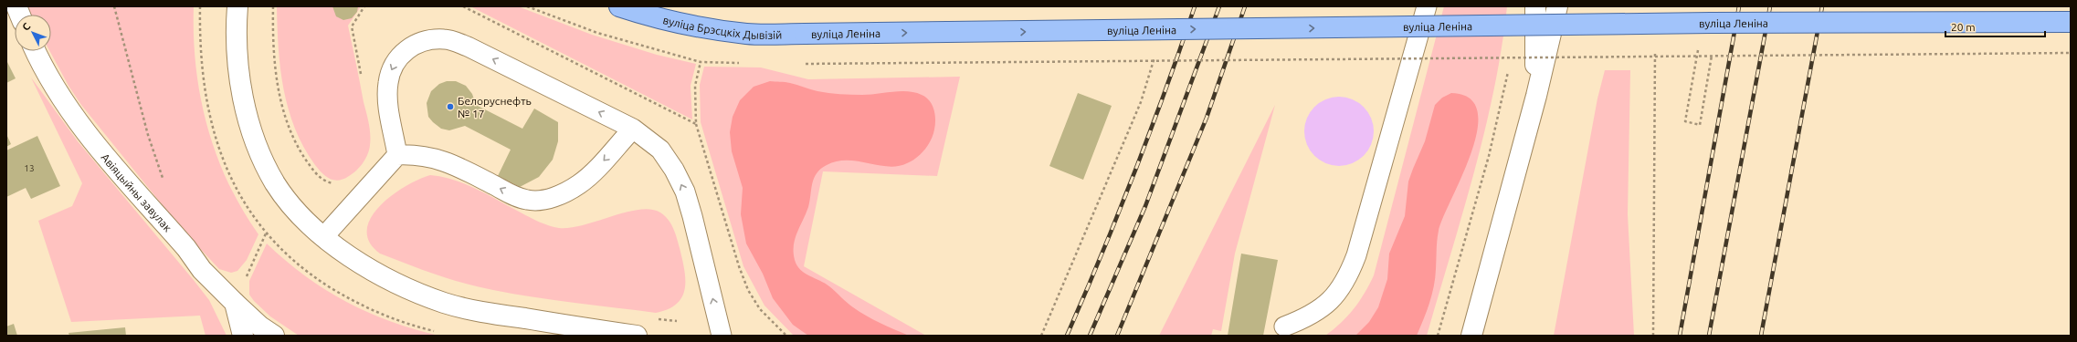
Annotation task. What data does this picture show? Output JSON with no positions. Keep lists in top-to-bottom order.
{
  "streets": {
    "main road": ["вуліца Леніна", "вуліца Брэсцкіх Дывізій"],
    "street": ["Авіяцыйны завулак"]
  },
  "crossings": [
    ["вуліца Леніна", "вуліца Брэсцкіх Дывізій"]
  ],
  "one_way": ["вуліца Леніна"],
  "places": ["Белоруснефть № 17"],
  "house_numbers": ["13"],
  "scale_bar": "20 m",
  "north": "top left"
}
